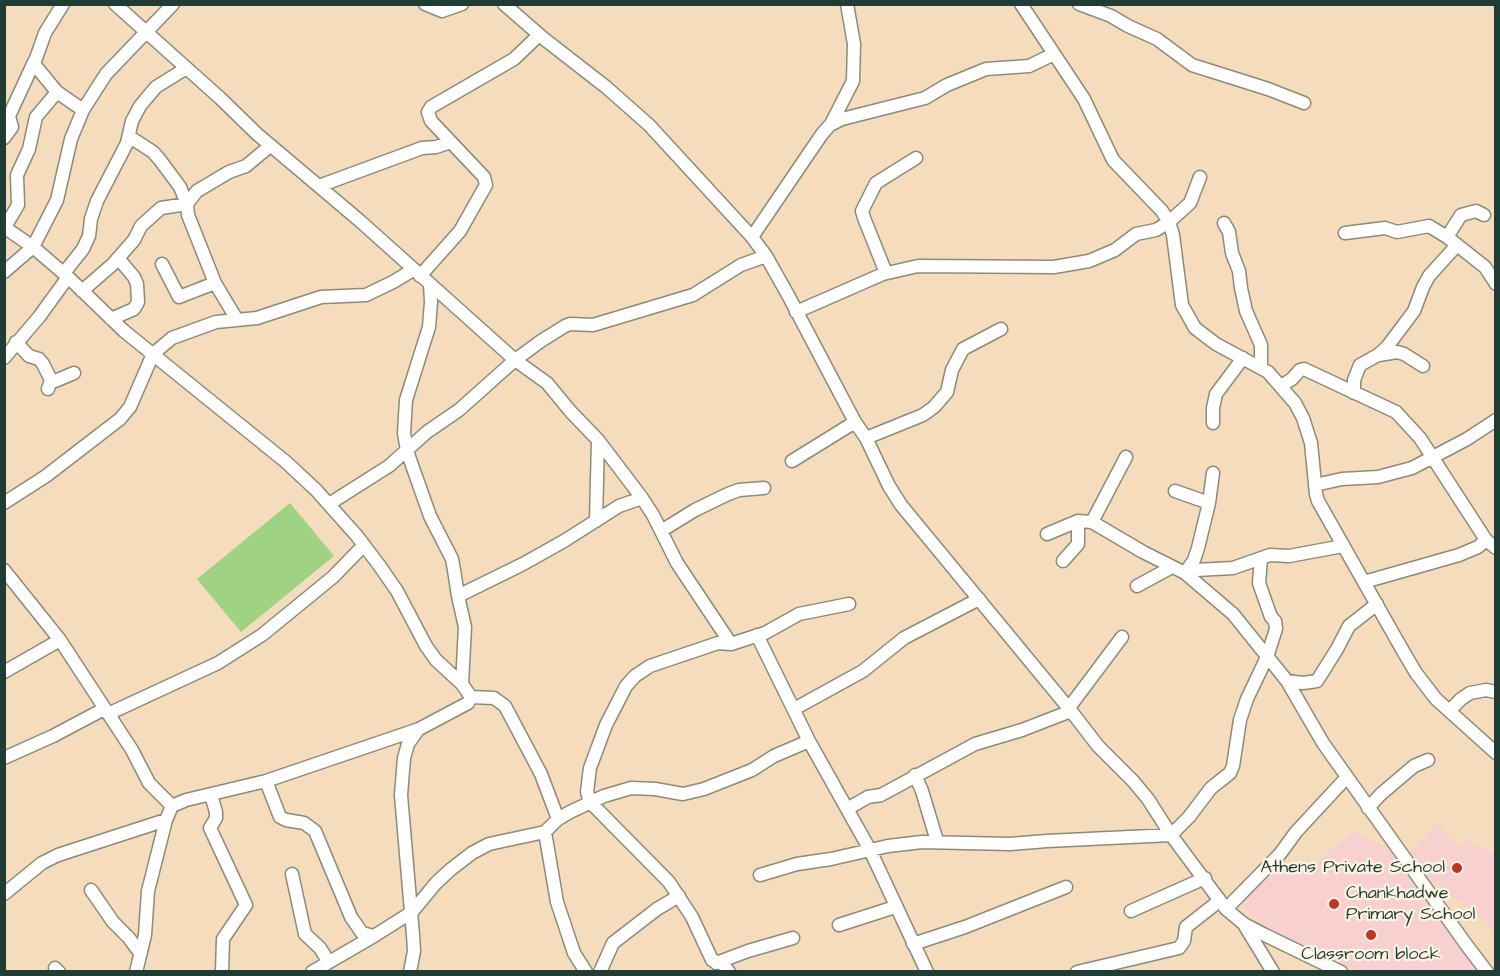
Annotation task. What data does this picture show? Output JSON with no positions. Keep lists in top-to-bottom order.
{
  "places": ["Athens Private School", "Chankhadwe Primary School", "Classroom block"]
}
